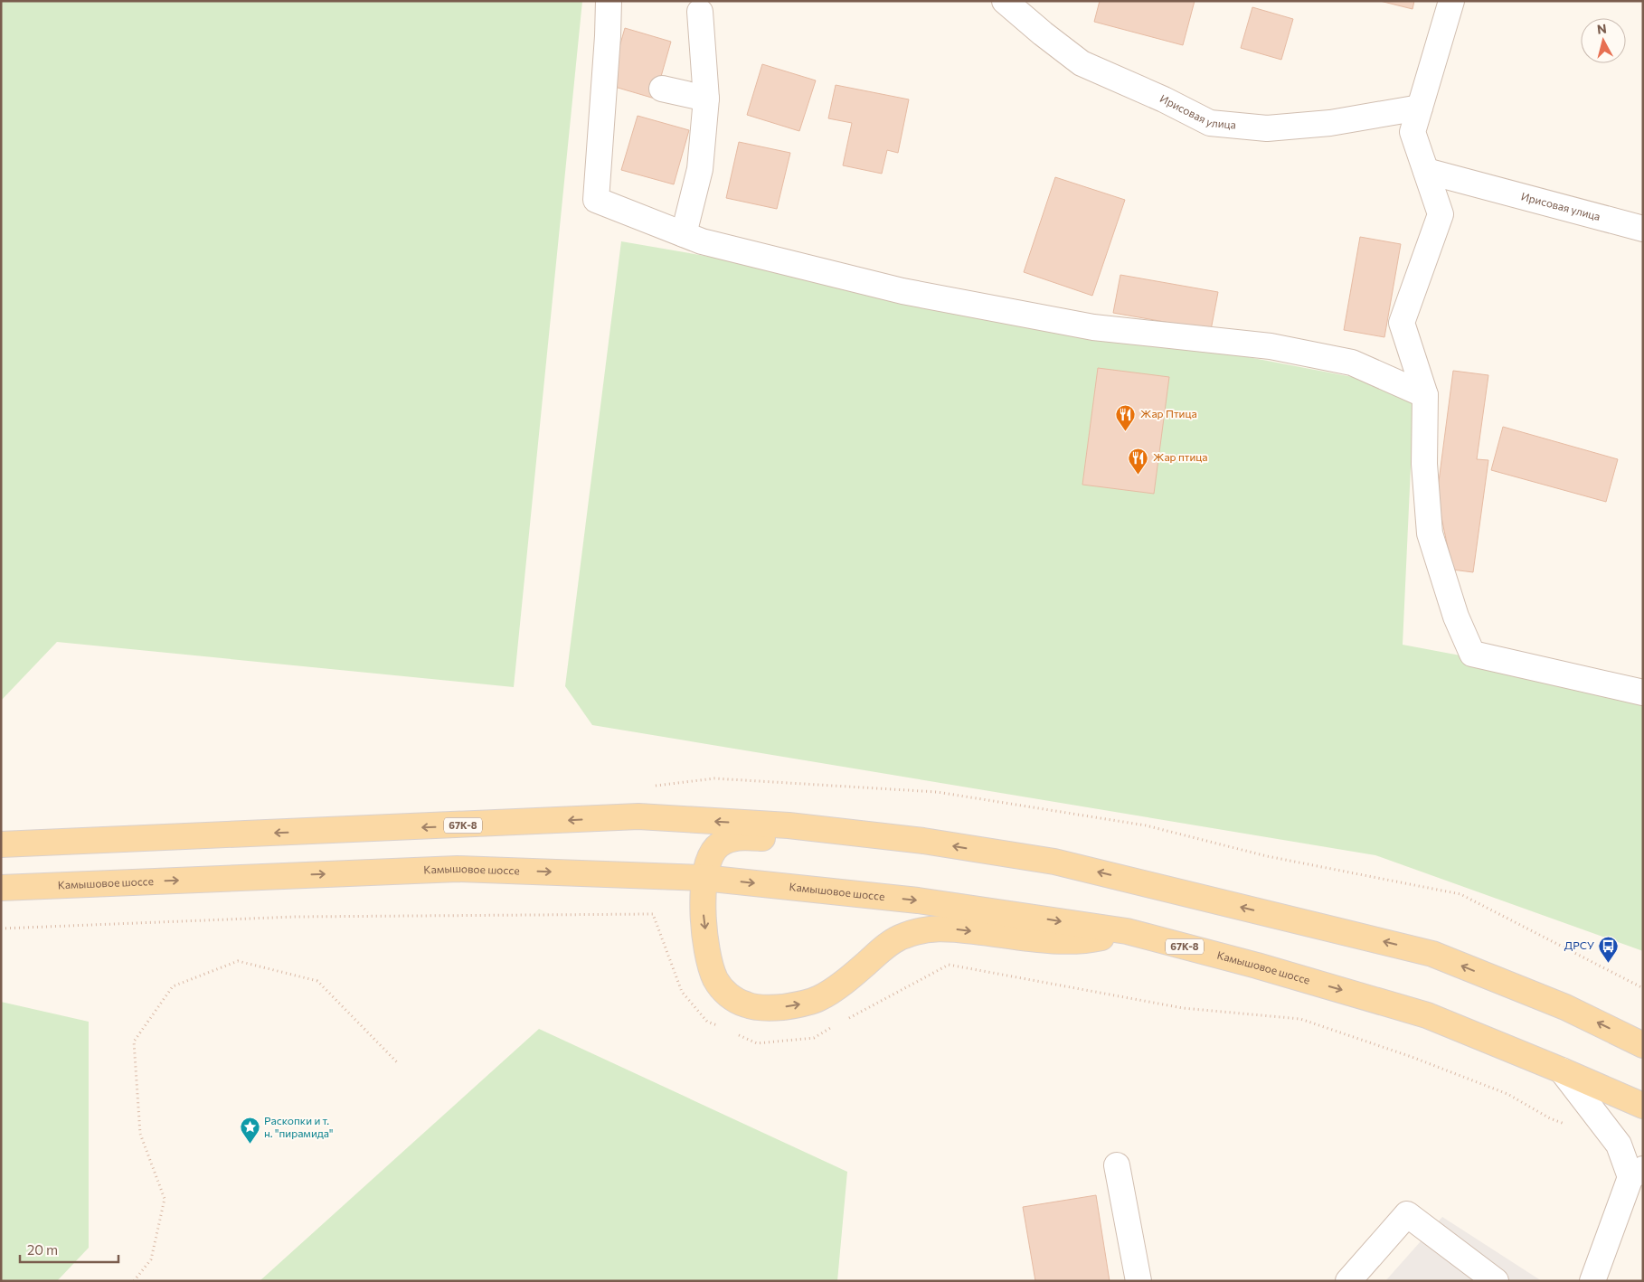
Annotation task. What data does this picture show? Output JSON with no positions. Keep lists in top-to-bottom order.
{
  "streets": {
    "main road": ["67К-8", "Камышовое шоссе"],
    "street": ["Ирисовая улица"]
  },
  "places": {
    "restaurant": ["Жар Птица", "Жар птица"],
    "bus stop": ["ДРСУ"],
    "place": ["Раскопки и т. н. \"пирамида\""]
  },
  "scale_bar": "20 m",
  "north": "top"
}
